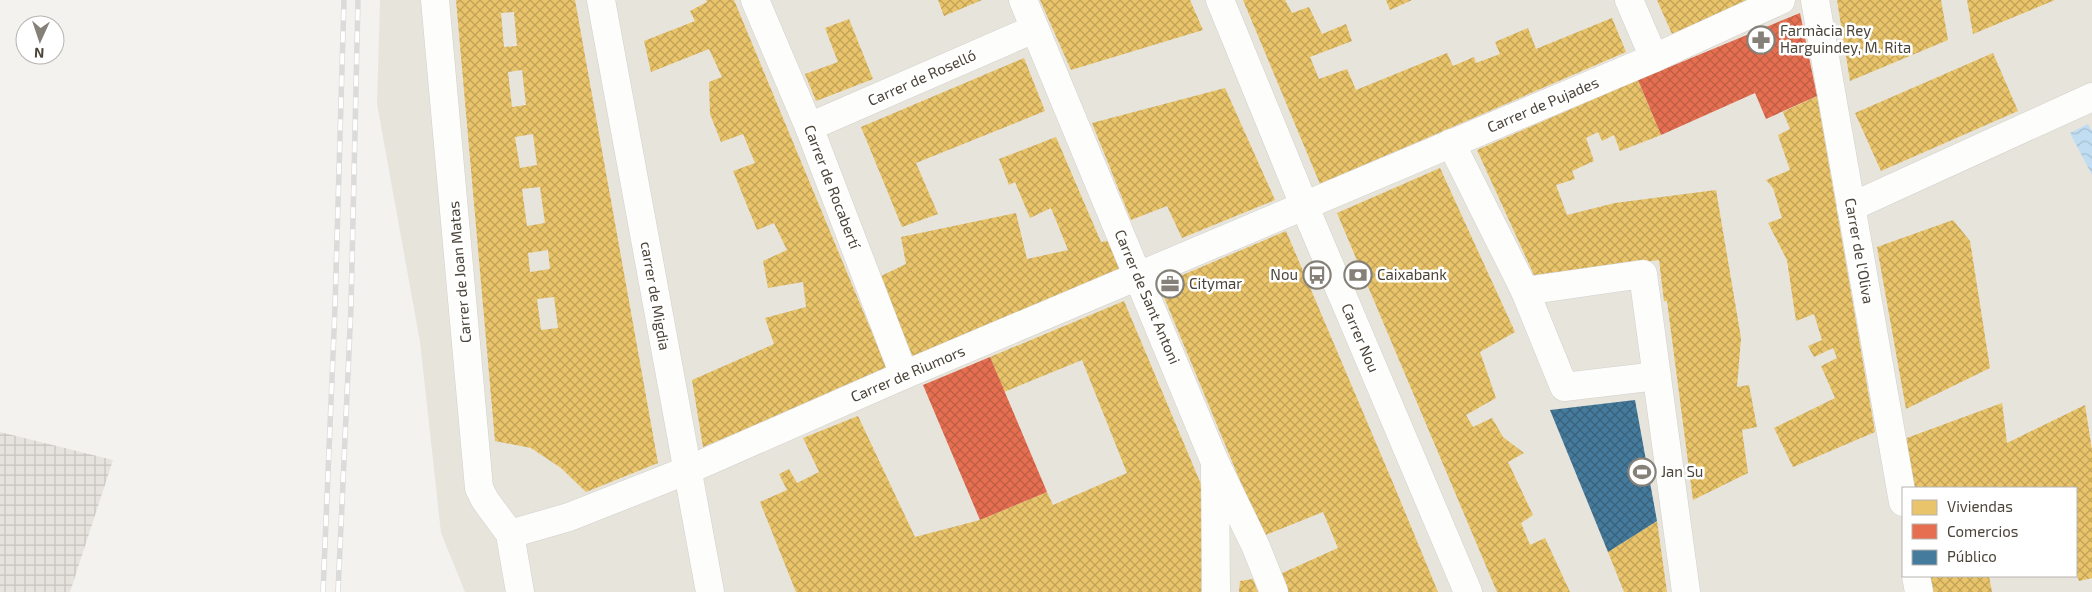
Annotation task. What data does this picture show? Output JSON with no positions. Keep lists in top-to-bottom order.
{
  "streets": {
    "street": [
      "Carrer de Roselló",
      "Carrer de Pujades",
      "Carrer de Rocabertí",
      "Carrer de l'Oliva",
      "Carrer de Joan Matas",
      "carrer de Migdia",
      "Carrer de Sant Antoni",
      "Carrer Nou",
      "Carrer de Riumors"
    ]
  },
  "crossings": [
    ["Carrer de Roselló", "Carrer de Rocabertí"],
    ["Carrer de Roselló", "Carrer de Sant Antoni"],
    ["Carrer de Pujades", "Carrer Nou"],
    ["Carrer de Pujades", "Carrer de Riumors"],
    ["Carrer de Rocabertí", "Carrer de Riumors"],
    ["Carrer de Joan Matas", "Carrer de Riumors"],
    ["carrer de Migdia", "Carrer de Riumors"],
    ["Carrer de Sant Antoni", "Carrer de Riumors"],
    ["Carrer Nou", "Carrer de Riumors"]
  ],
  "places": {
    "pharmacy": ["Farmàcia Rey Harguindey, M. Rita"],
    "bus stop": ["Nou"],
    "bank": ["Caixabank"],
    "office": ["Citymar"],
    "sports": ["Jan Su"]
  },
  "legend": ["Viviendas", "Comercios", "Público"],
  "north": "bottom"
}
